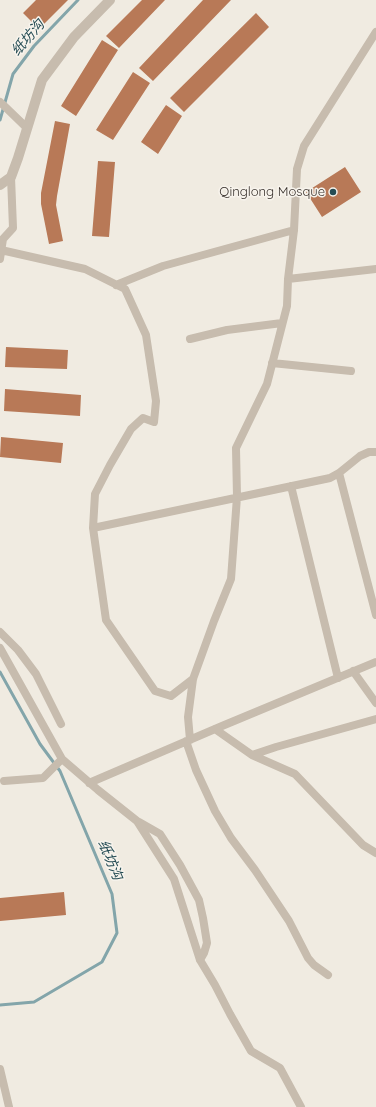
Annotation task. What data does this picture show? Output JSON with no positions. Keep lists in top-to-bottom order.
{
  "water": ["纸坊沟"],
  "places": ["Qinglong Mosque"]
}
